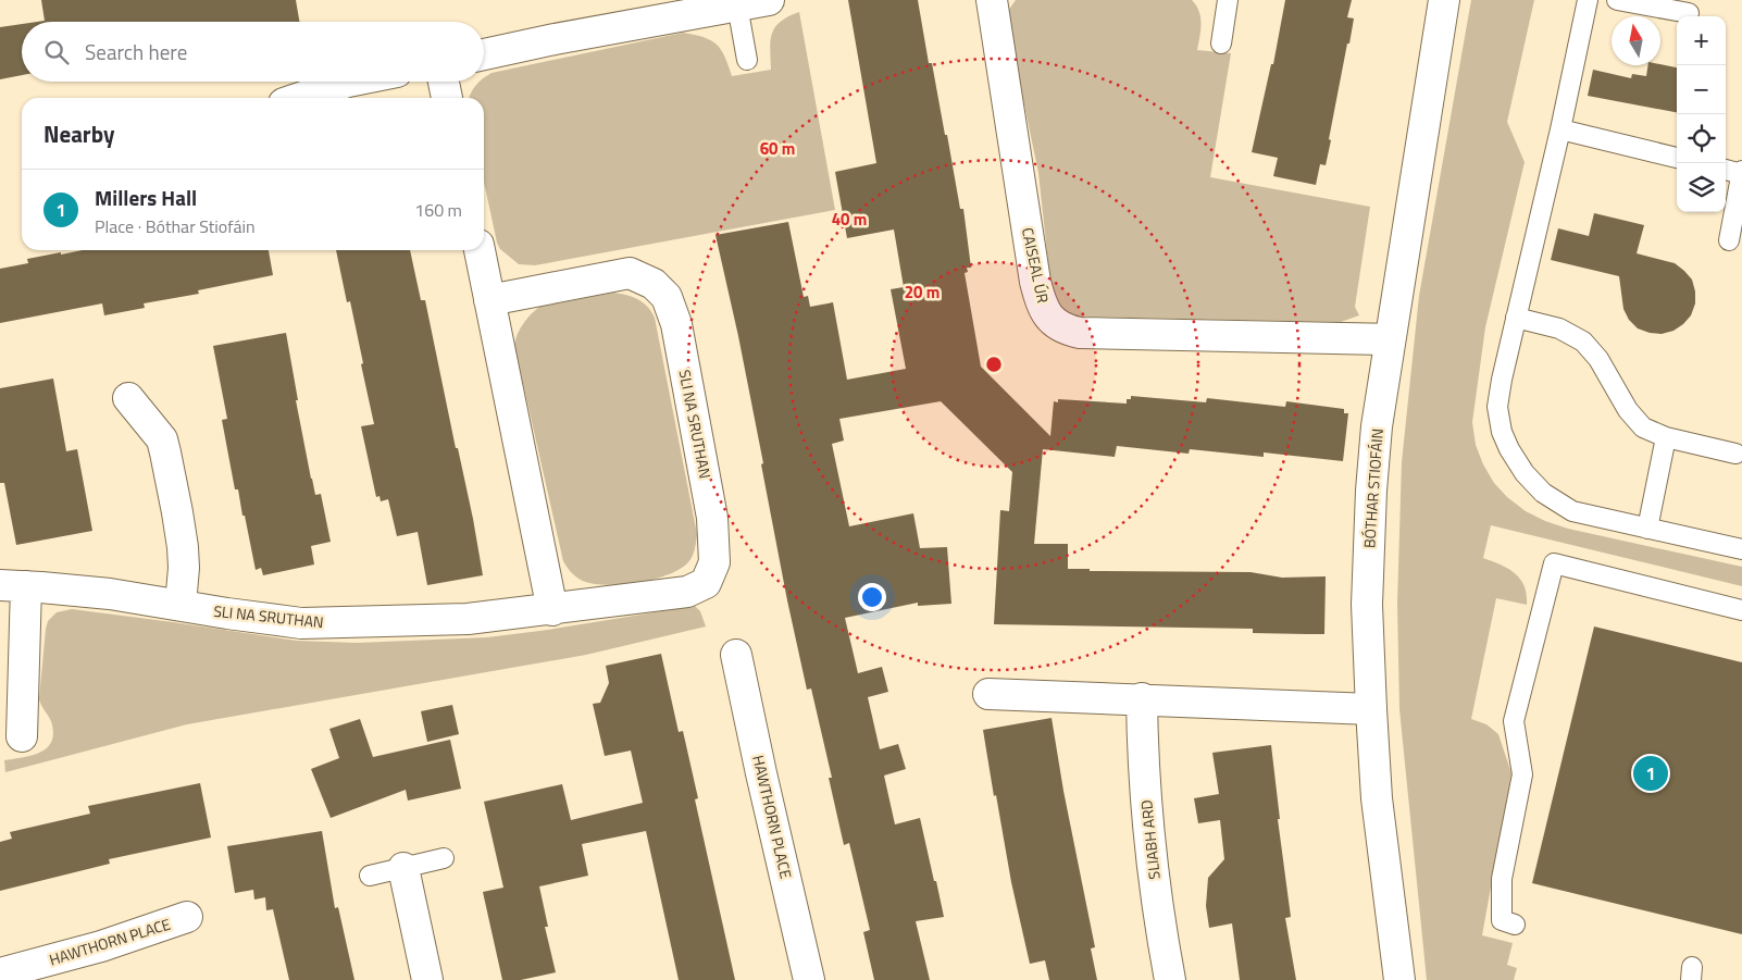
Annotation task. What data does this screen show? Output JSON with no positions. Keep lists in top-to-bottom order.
{
  "streets": {
    "street": [
      "CAISEAL ÚR",
      "SLI NA SRUTHAN",
      "BÓTHAR STIOFÁIN",
      "HAWTHORN PLACE",
      "SLIABH ARD"
    ]
  },
  "crossings": [
    ["CAISEAL ÚR", "BÓTHAR STIOFÁIN"]
  ],
  "north": "top",
  "page": {
    "map_buttons": ["+", "−"],
    "search": "Search here",
    "heading": "Nearby",
    "list": [
      {
        "mark": "1",
        "name": "Millers Hall",
        "note": "Place · Bóthar Stiofáin",
        "value": "160 m"
      }
    ],
    "pins": "1"
  },
  "rings": ["60 m", "40 m", "20 m"]
}
